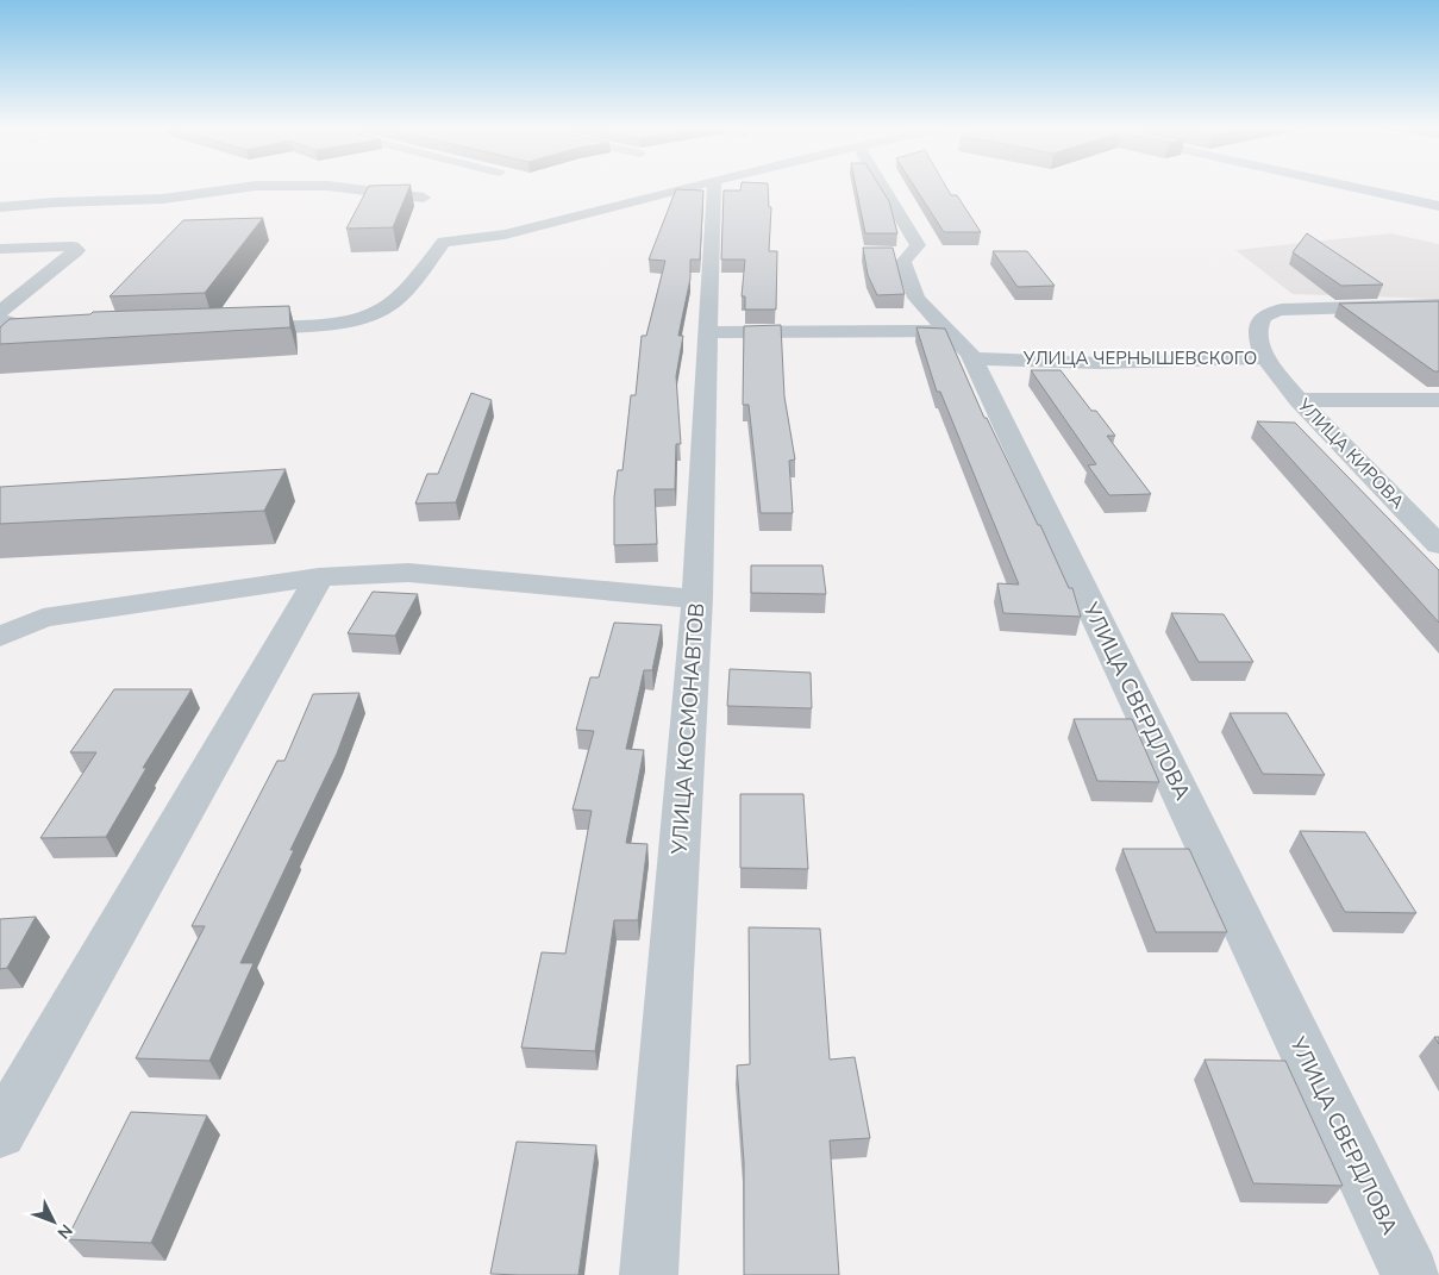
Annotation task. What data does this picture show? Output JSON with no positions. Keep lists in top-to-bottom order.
{
  "streets": {
    "street": [
      "УЛИЦА ЧЕРНЫШЕВСКОГО",
      "УЛИЦА КИРОВА",
      "УЛИЦА СВЕРДЛОВА",
      "УЛИЦА КОСМОНАВТОВ"
    ]
  },
  "crossings": [
    ["УЛИЦА ЧЕРНЫШЕВСКОГО", "УЛИЦА КИРОВА"],
    ["УЛИЦА ЧЕРНЫШЕВСКОГО", "УЛИЦА СВЕРДЛОВА"]
  ],
  "north": "bottom right"
}
